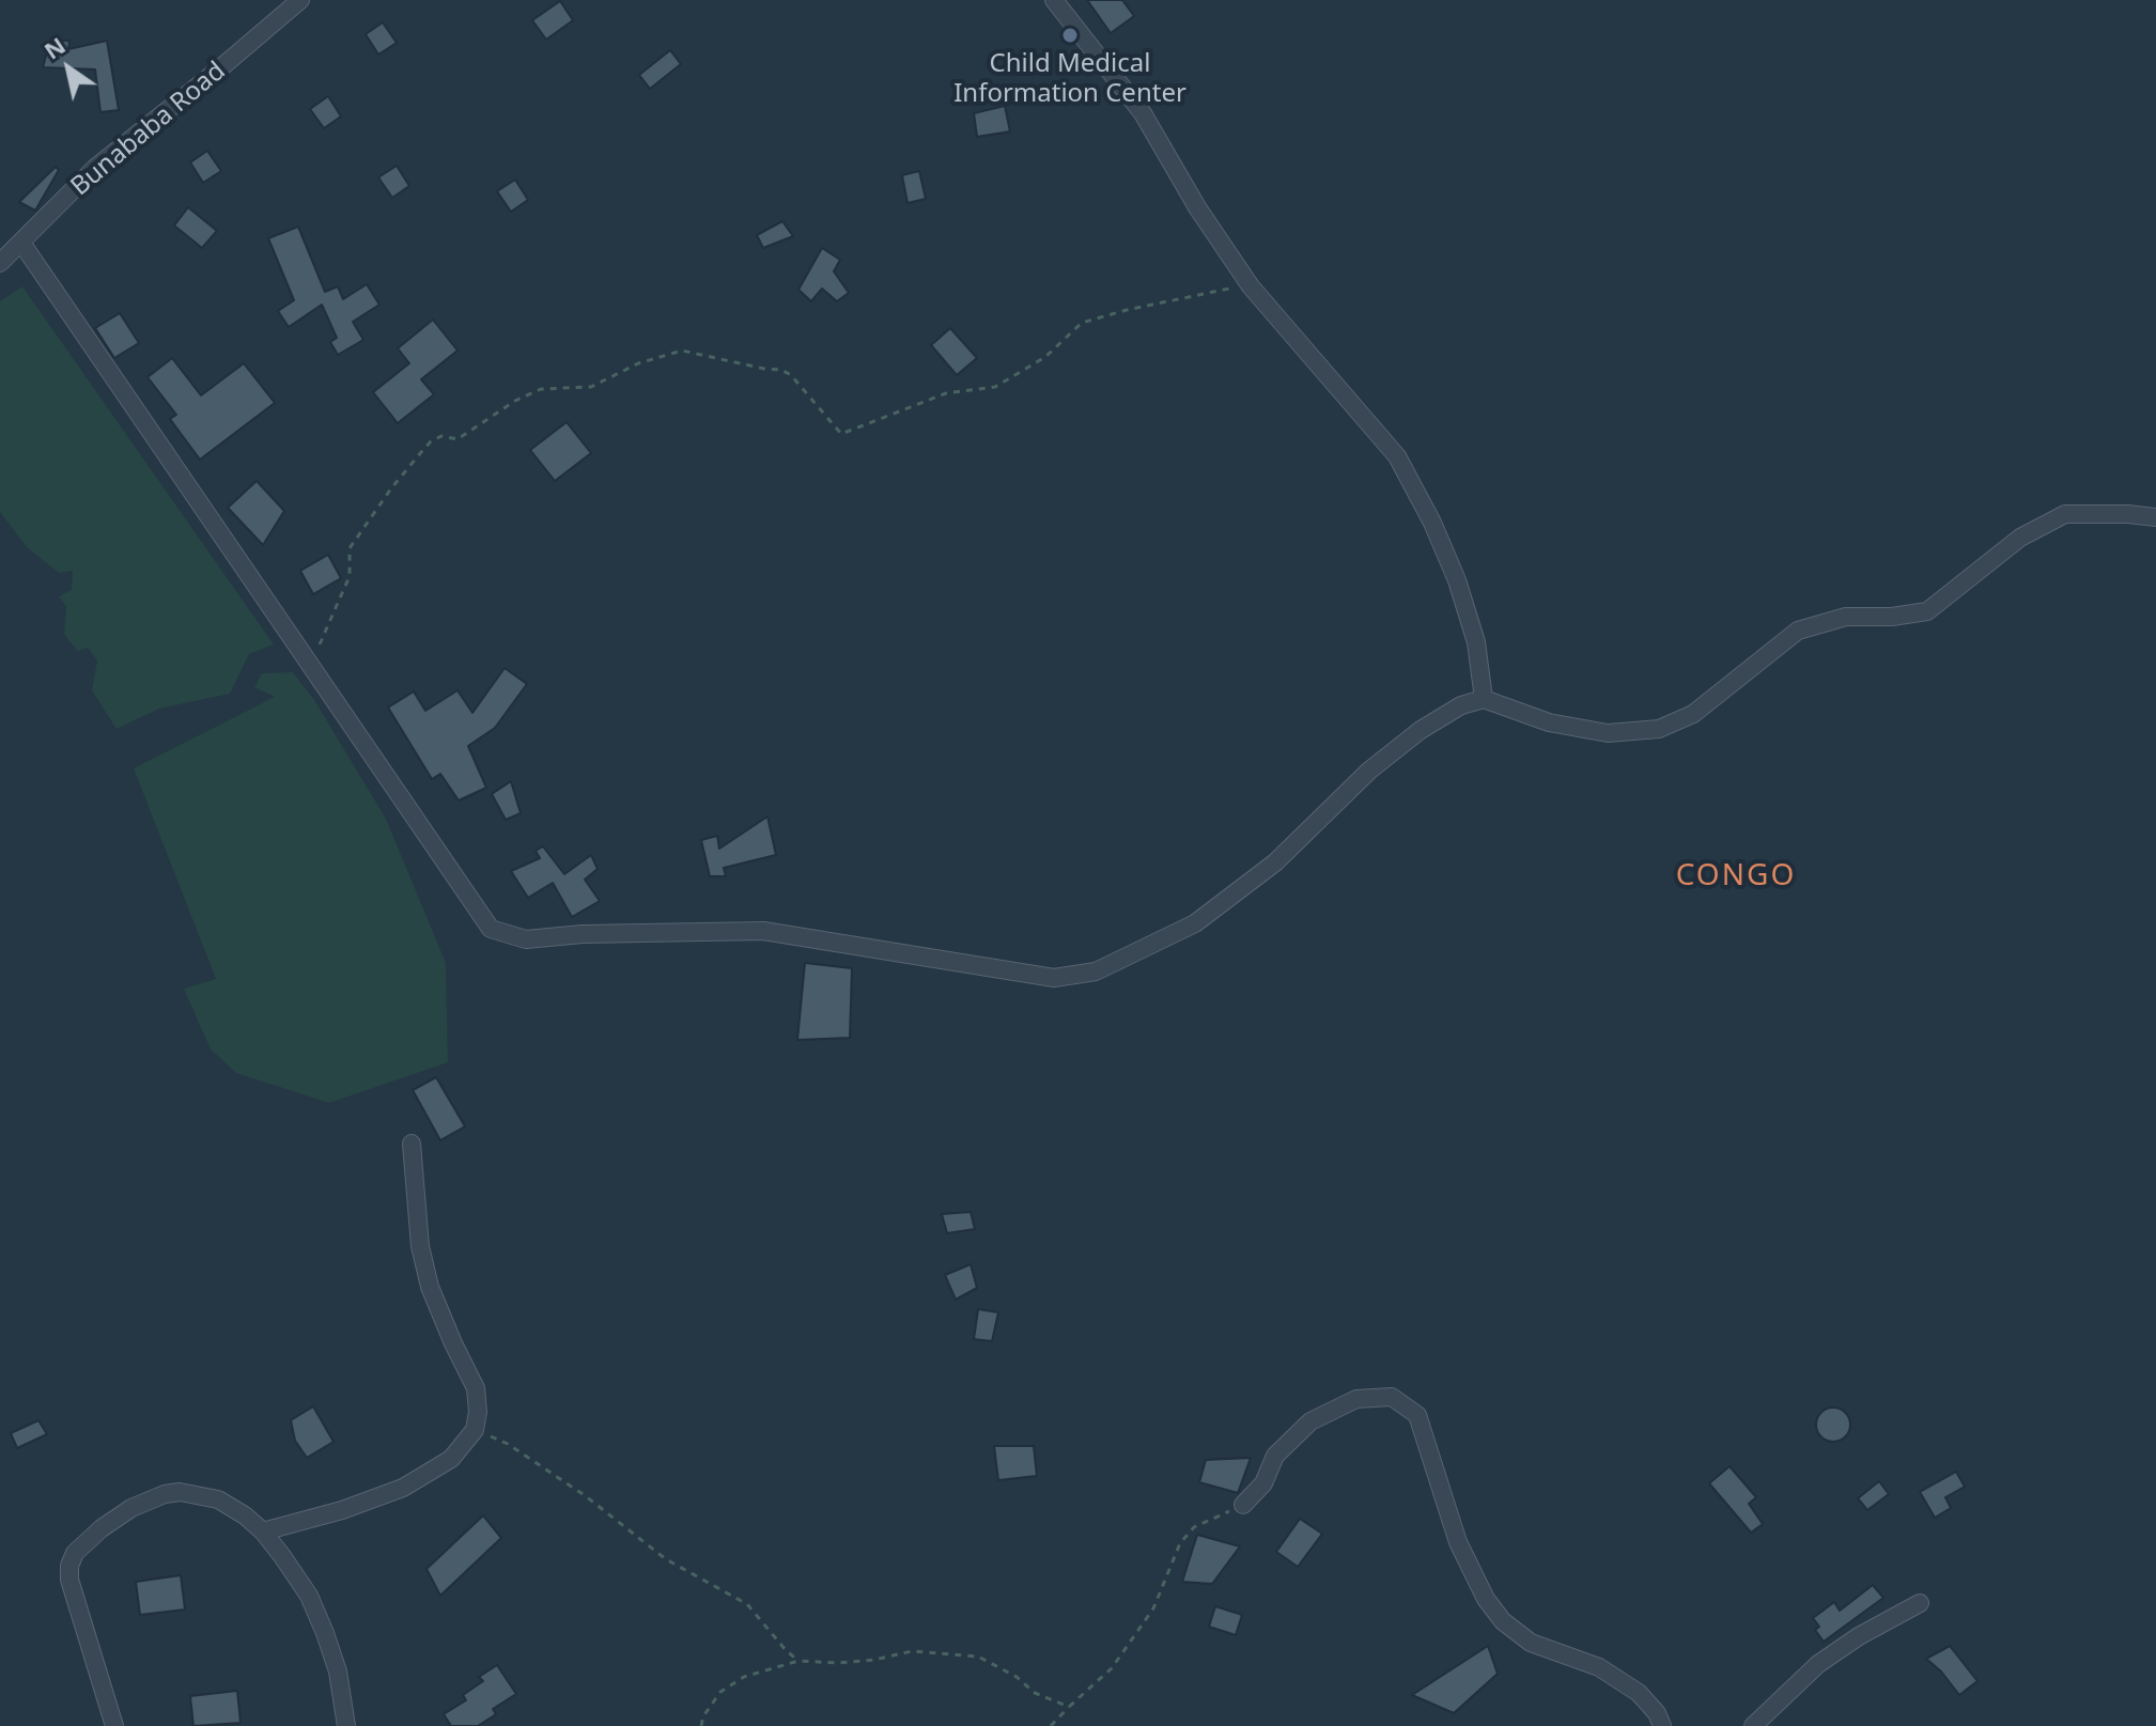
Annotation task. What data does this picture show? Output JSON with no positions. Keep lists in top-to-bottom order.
{
  "streets": {
    "street": ["Bunababa Road"]
  },
  "districts": ["CONGO"],
  "places": ["Child Medical Information Center"],
  "north": "top left"
}
